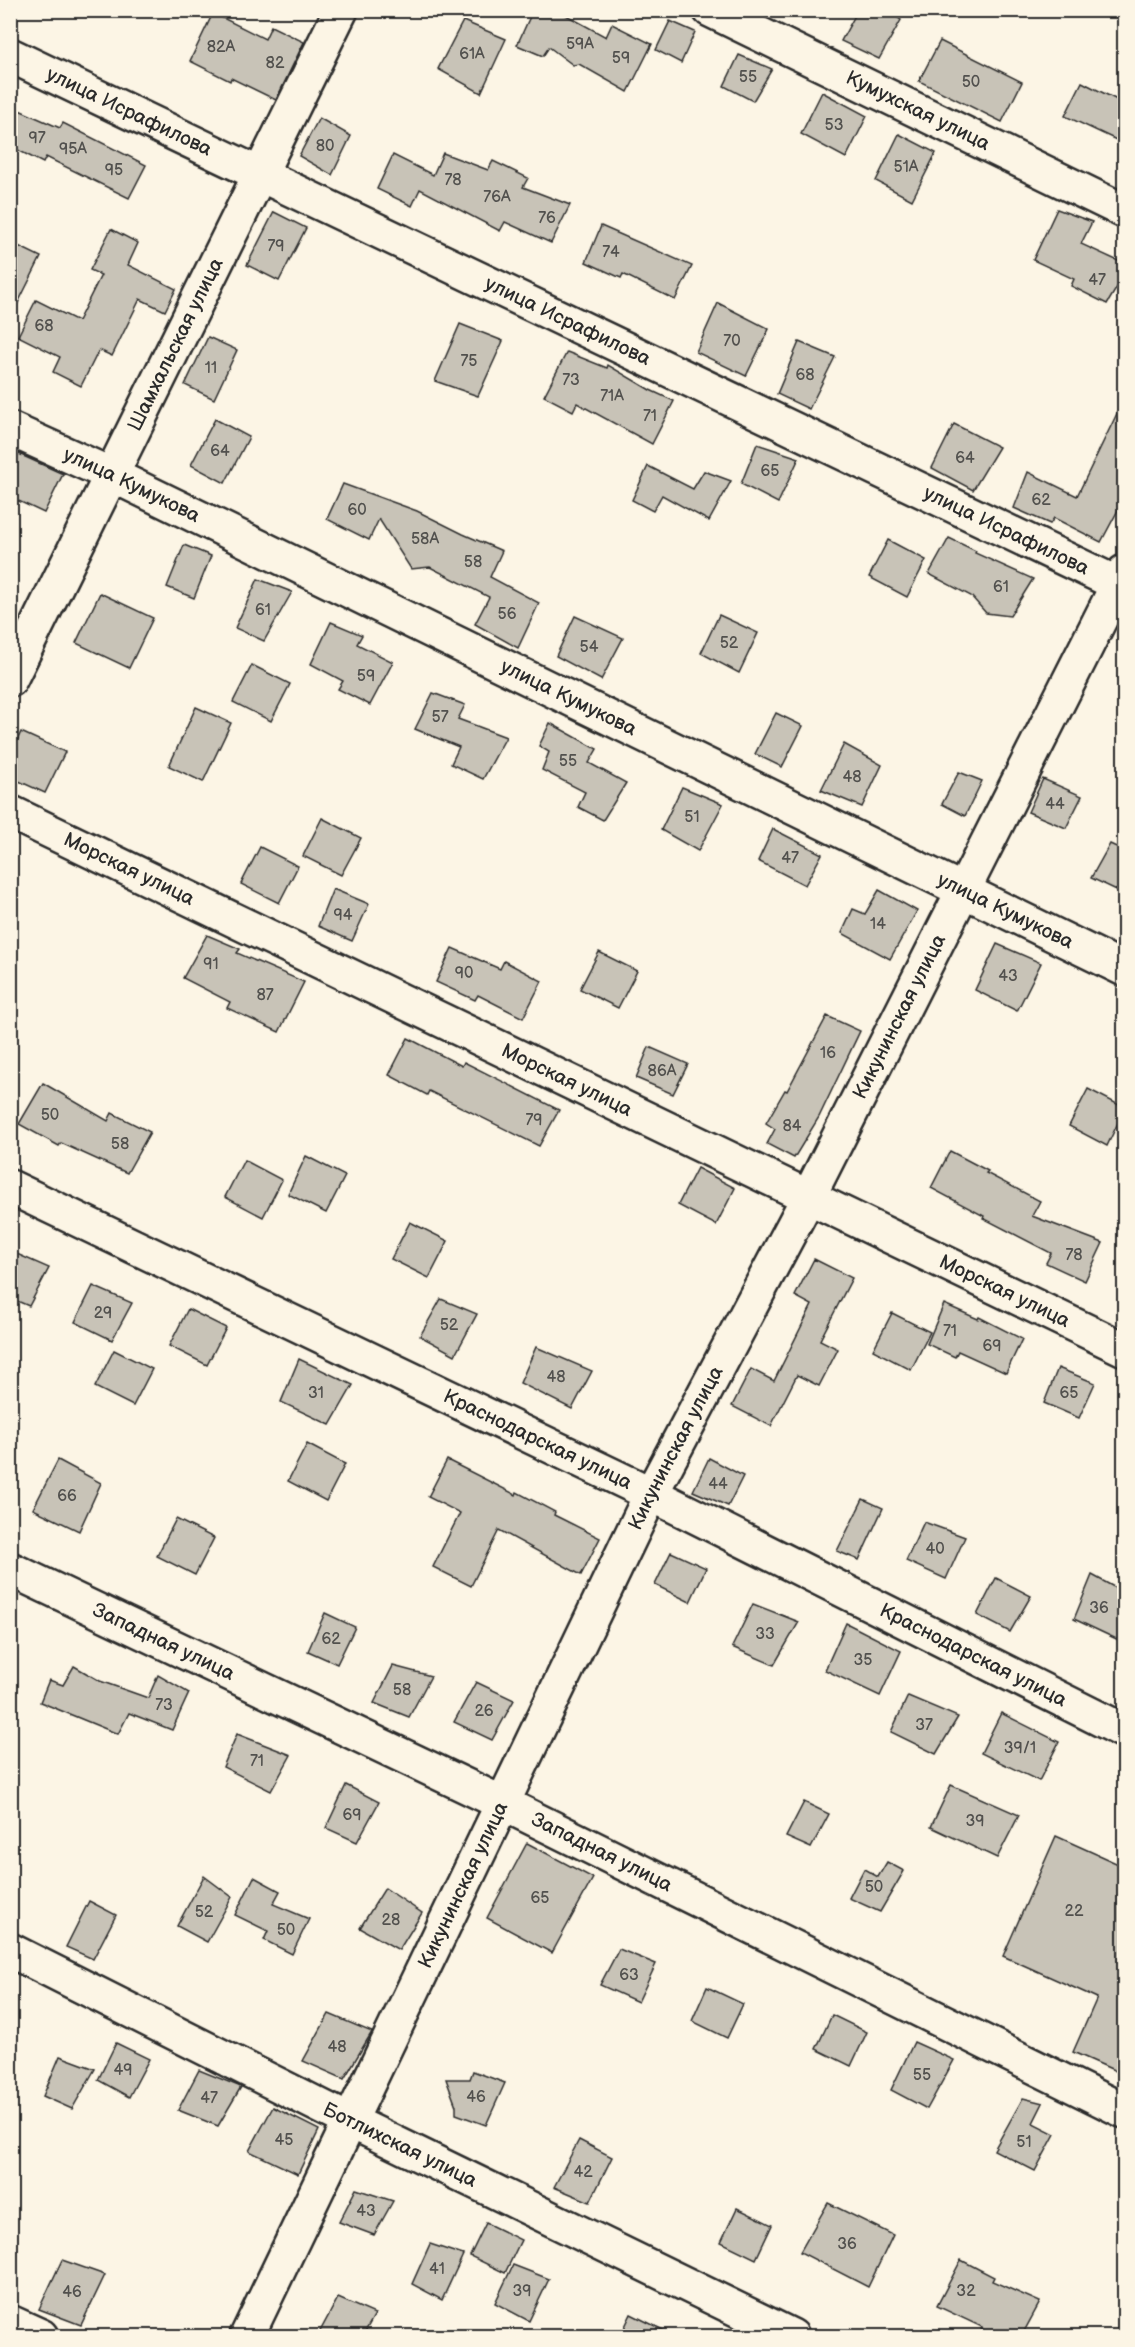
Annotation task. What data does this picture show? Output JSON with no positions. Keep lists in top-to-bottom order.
{
  "streets": {
    "street": [
      "Кумухская улица",
      "улица Исрафилова",
      "Шамхальская улица",
      "улица Кумукова",
      "Морская улица",
      "Кикунинская улица",
      "Краснодарская улица",
      "Западная улица",
      "Ботлихская улица"
    ]
  },
  "crossings": [
    ["улица Исрафилова", "Шамхальская улица"],
    ["улица Исрафилова", "Кикунинская улица"],
    ["Шамхальская улица", "улица Кумукова"],
    ["улица Кумукова", "Кикунинская улица"],
    ["Морская улица", "Кикунинская улица"],
    ["Кикунинская улица", "Краснодарская улица"],
    ["Кикунинская улица", "Западная улица"],
    ["Кикунинская улица", "Ботлихская улица"]
  ],
  "house_numbers": [
    "59А",
    "82А",
    "61А",
    "59",
    "82",
    "55",
    "50",
    "53",
    "97",
    "80",
    "95А",
    "51А",
    "95",
    "78",
    "76А",
    "76",
    "79",
    "74",
    "47",
    "68",
    "70",
    "75",
    "11",
    "68",
    "73",
    "71А",
    "71",
    "64",
    "64",
    "65",
    "62",
    "60",
    "58А",
    "58",
    "61",
    "61",
    "56",
    "52",
    "54",
    "59",
    "57",
    "55",
    "48",
    "44",
    "51",
    "47",
    "94",
    "14",
    "91",
    "90",
    "43",
    "87",
    "16",
    "86А",
    "50",
    "79",
    "84",
    "58",
    "78",
    "29",
    "52",
    "71",
    "69",
    "48",
    "31",
    "65",
    "44",
    "66",
    "40",
    "36",
    "33",
    "62",
    "35",
    "58",
    "73",
    "26",
    "37",
    "39/1",
    "71",
    "69",
    "39",
    "50",
    "65",
    "22",
    "52",
    "28",
    "50",
    "63",
    "48",
    "49",
    "55",
    "46",
    "47",
    "45",
    "51",
    "42",
    "43",
    "36",
    "41",
    "39",
    "32",
    "46"
  ]
}
